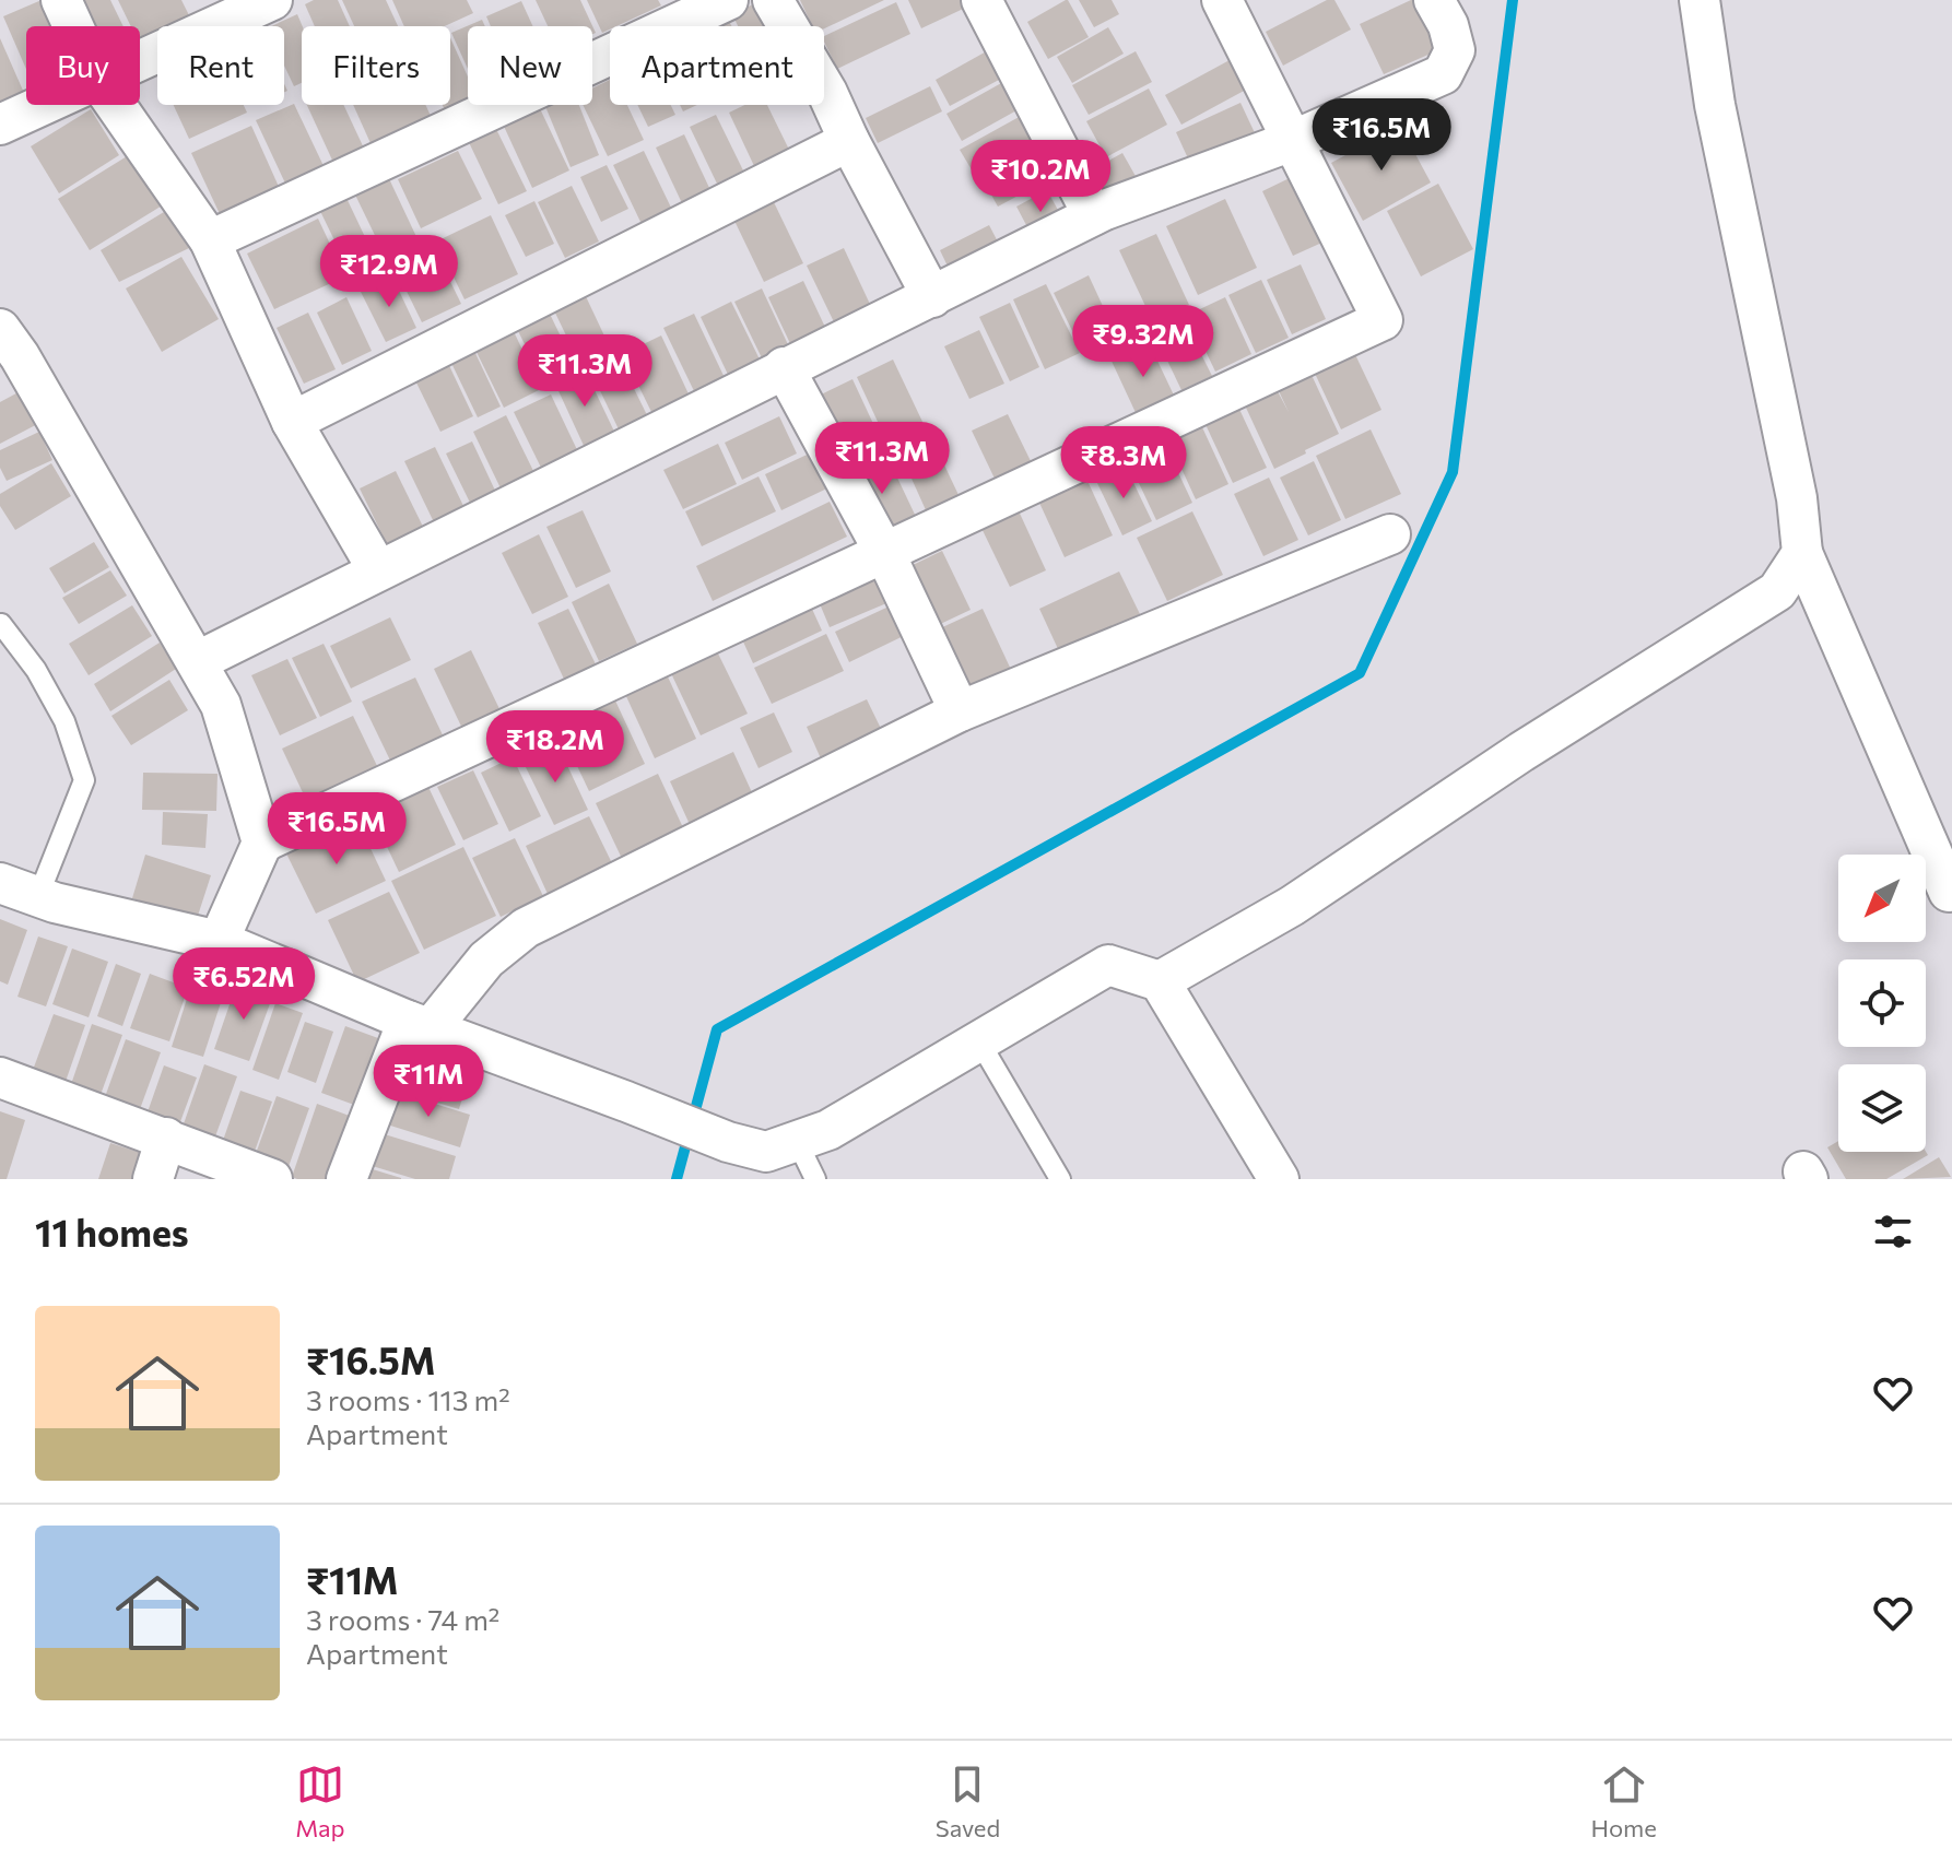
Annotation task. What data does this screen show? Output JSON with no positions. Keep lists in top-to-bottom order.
{
  "north": "bottom left",
  "page": {
    "chip": [
      "Buy",
      "Rent",
      "Filters",
      "New",
      "Apartment"
    ],
    "price": [
      "₹16.5M",
      "₹10.2M",
      "₹12.9M",
      "₹9.32M",
      "₹11.3M",
      "₹11.3M",
      "₹8.3M",
      "₹18.2M",
      "₹16.5M",
      "₹6.52M",
      "₹11M"
    ],
    "heading": "11 homes",
    "list": [
      {
        "name": "₹16.5M",
        "note": "3 rooms · 113 m² · Apartment"
      },
      {
        "name": "₹11M",
        "note": "3 rooms · 74 m² · Apartment"
      }
    ],
    "tabs": ["Map", "Saved", "Home"]
  }
}
